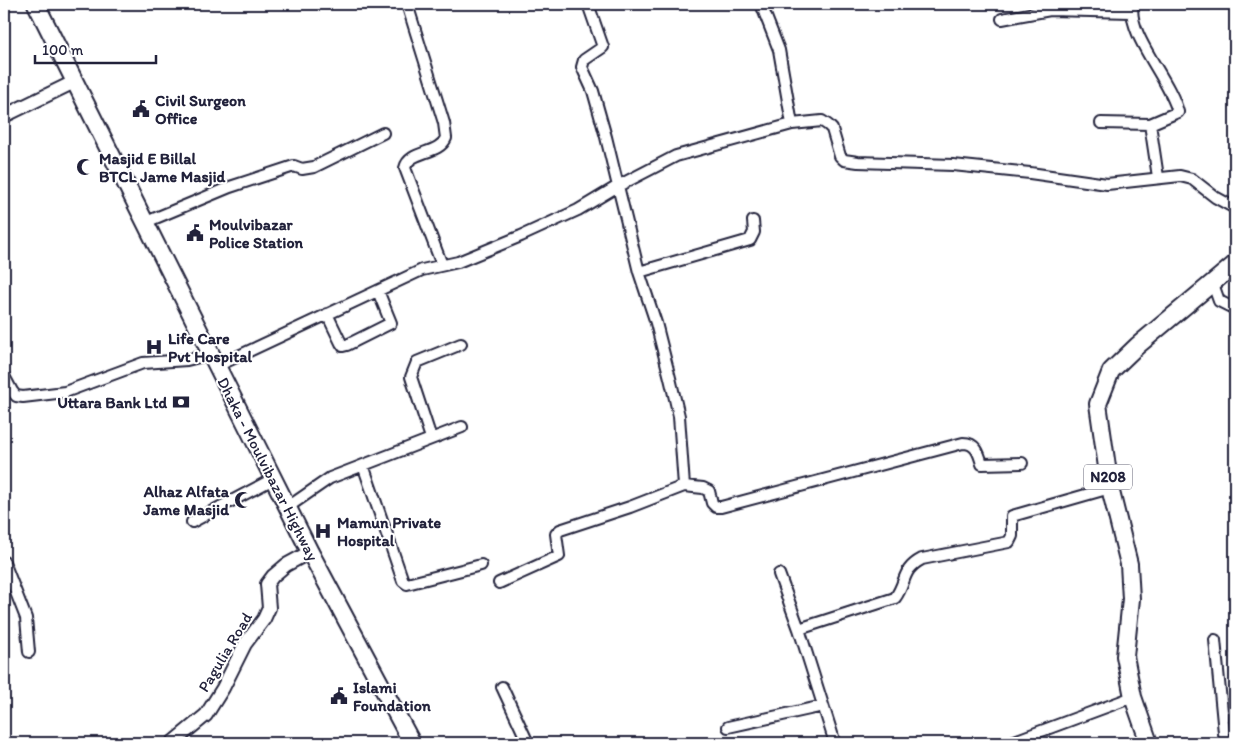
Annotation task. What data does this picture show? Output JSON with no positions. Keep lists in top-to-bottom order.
{
  "streets": {
    "highway": ["Dhaka - Moulvibazar Highway", "N208"],
    "street": ["Pagulia Road"]
  },
  "crossings": [
    ["Dhaka - Moulvibazar Highway", "Pagulia Road"]
  ],
  "places": {
    "public building": ["Civil Surgeon Office", "Moulvibazar Police Station", "Islami Foundation"],
    "mosque": ["Masjid E Billal BTCL Jame Masjid", "Alhaz Alfata Jame Masjid"],
    "hospital": ["Life Care Pvt Hospital", "Mamun Private Hospital"],
    "bank": ["Uttara Bank Ltd"]
  },
  "scale_bar": "100 m"
}
